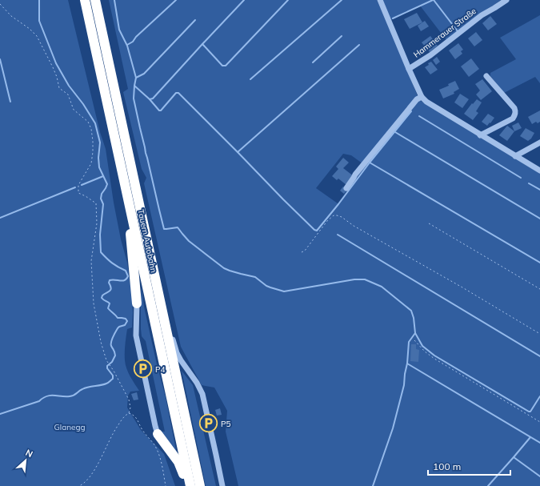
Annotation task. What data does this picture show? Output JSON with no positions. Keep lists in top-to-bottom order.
{
  "streets": {
    "highway": ["Tauern Autobahn"],
    "street": ["Hammerauer Straße"]
  },
  "parks": ["Glanegg"],
  "places": {
    "parking": ["P4", "P5"]
  },
  "scale_bar": "100 m",
  "north": "top right"
}
